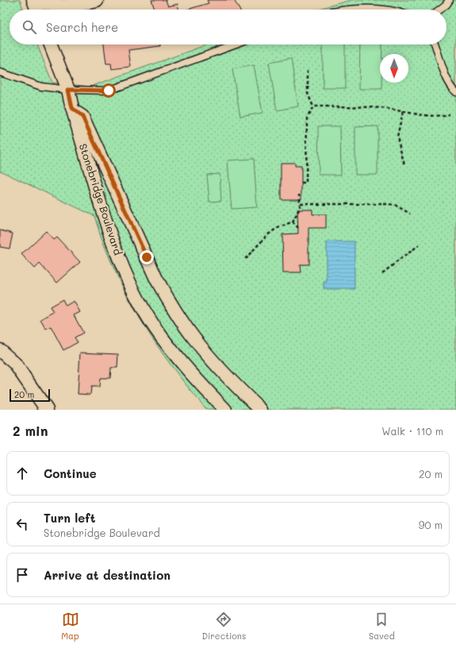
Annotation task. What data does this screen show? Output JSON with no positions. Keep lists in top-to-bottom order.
{
  "streets": {
    "street": ["Stonebridge Boulevard"]
  },
  "scale_bar": "20 m",
  "north": "bottom",
  "page": {
    "search": "Search here",
    "scale": "20 m",
    "heading": ["2 min", "Walk · 110 m"],
    "list": [
      ["Continue", "20 m"],
      ["Turn left", "Stonebridge Boulevard", "90 m"],
      "Arrive at destination"
    ],
    "nav": ["Map", "Directions", "Saved"]
  }
}
